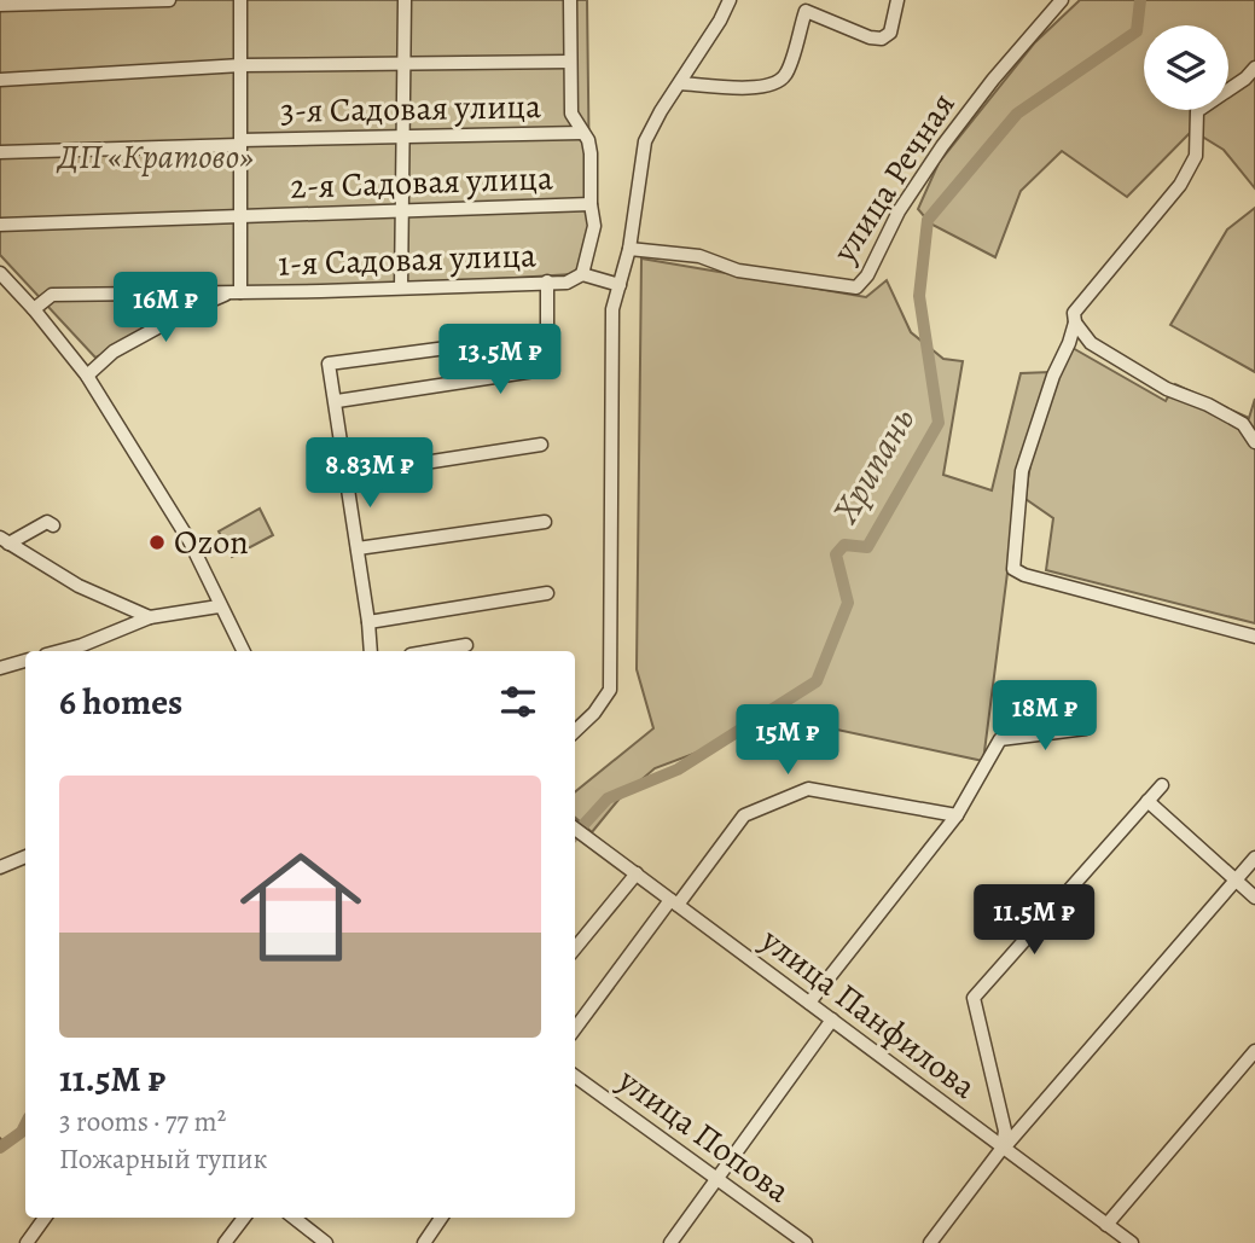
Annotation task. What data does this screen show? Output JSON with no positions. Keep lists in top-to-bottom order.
{
  "streets": {
    "street": [
      "3-я Садовая улица",
      "улица Речная",
      "2-я Садовая улица",
      "1-я Садовая улица",
      "улица Панфилова",
      "улица Попова"
    ]
  },
  "water": ["Хрипань"],
  "parks": ["ДП «Кратово»"],
  "places": ["Ozon"],
  "page": {
    "price": [
      "16M ₽",
      "13.5M ₽",
      "8.83M ₽",
      "18M ₽",
      "15M ₽",
      "11.5M ₽"
    ],
    "heading": "6 homes",
    "list": [
      {
        "name": "11.5M ₽",
        "note": "3 rooms · 77 m² · Пожарный тупик"
      }
    ]
  }
}
